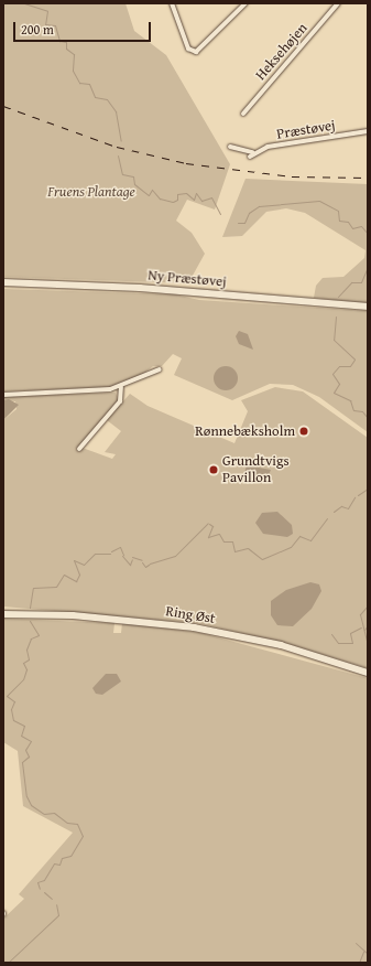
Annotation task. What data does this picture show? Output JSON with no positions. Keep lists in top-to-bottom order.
{
  "streets": {
    "main road": ["Ring Øst"],
    "street": ["Heksehøjen", "Præstøvej", "Ny Præstøvej"]
  },
  "parks": ["Fruens Plantage"],
  "places": ["Rønnebæksholm", "Grundtvigs Pavillon"],
  "scale_bar": "200 m"
}
